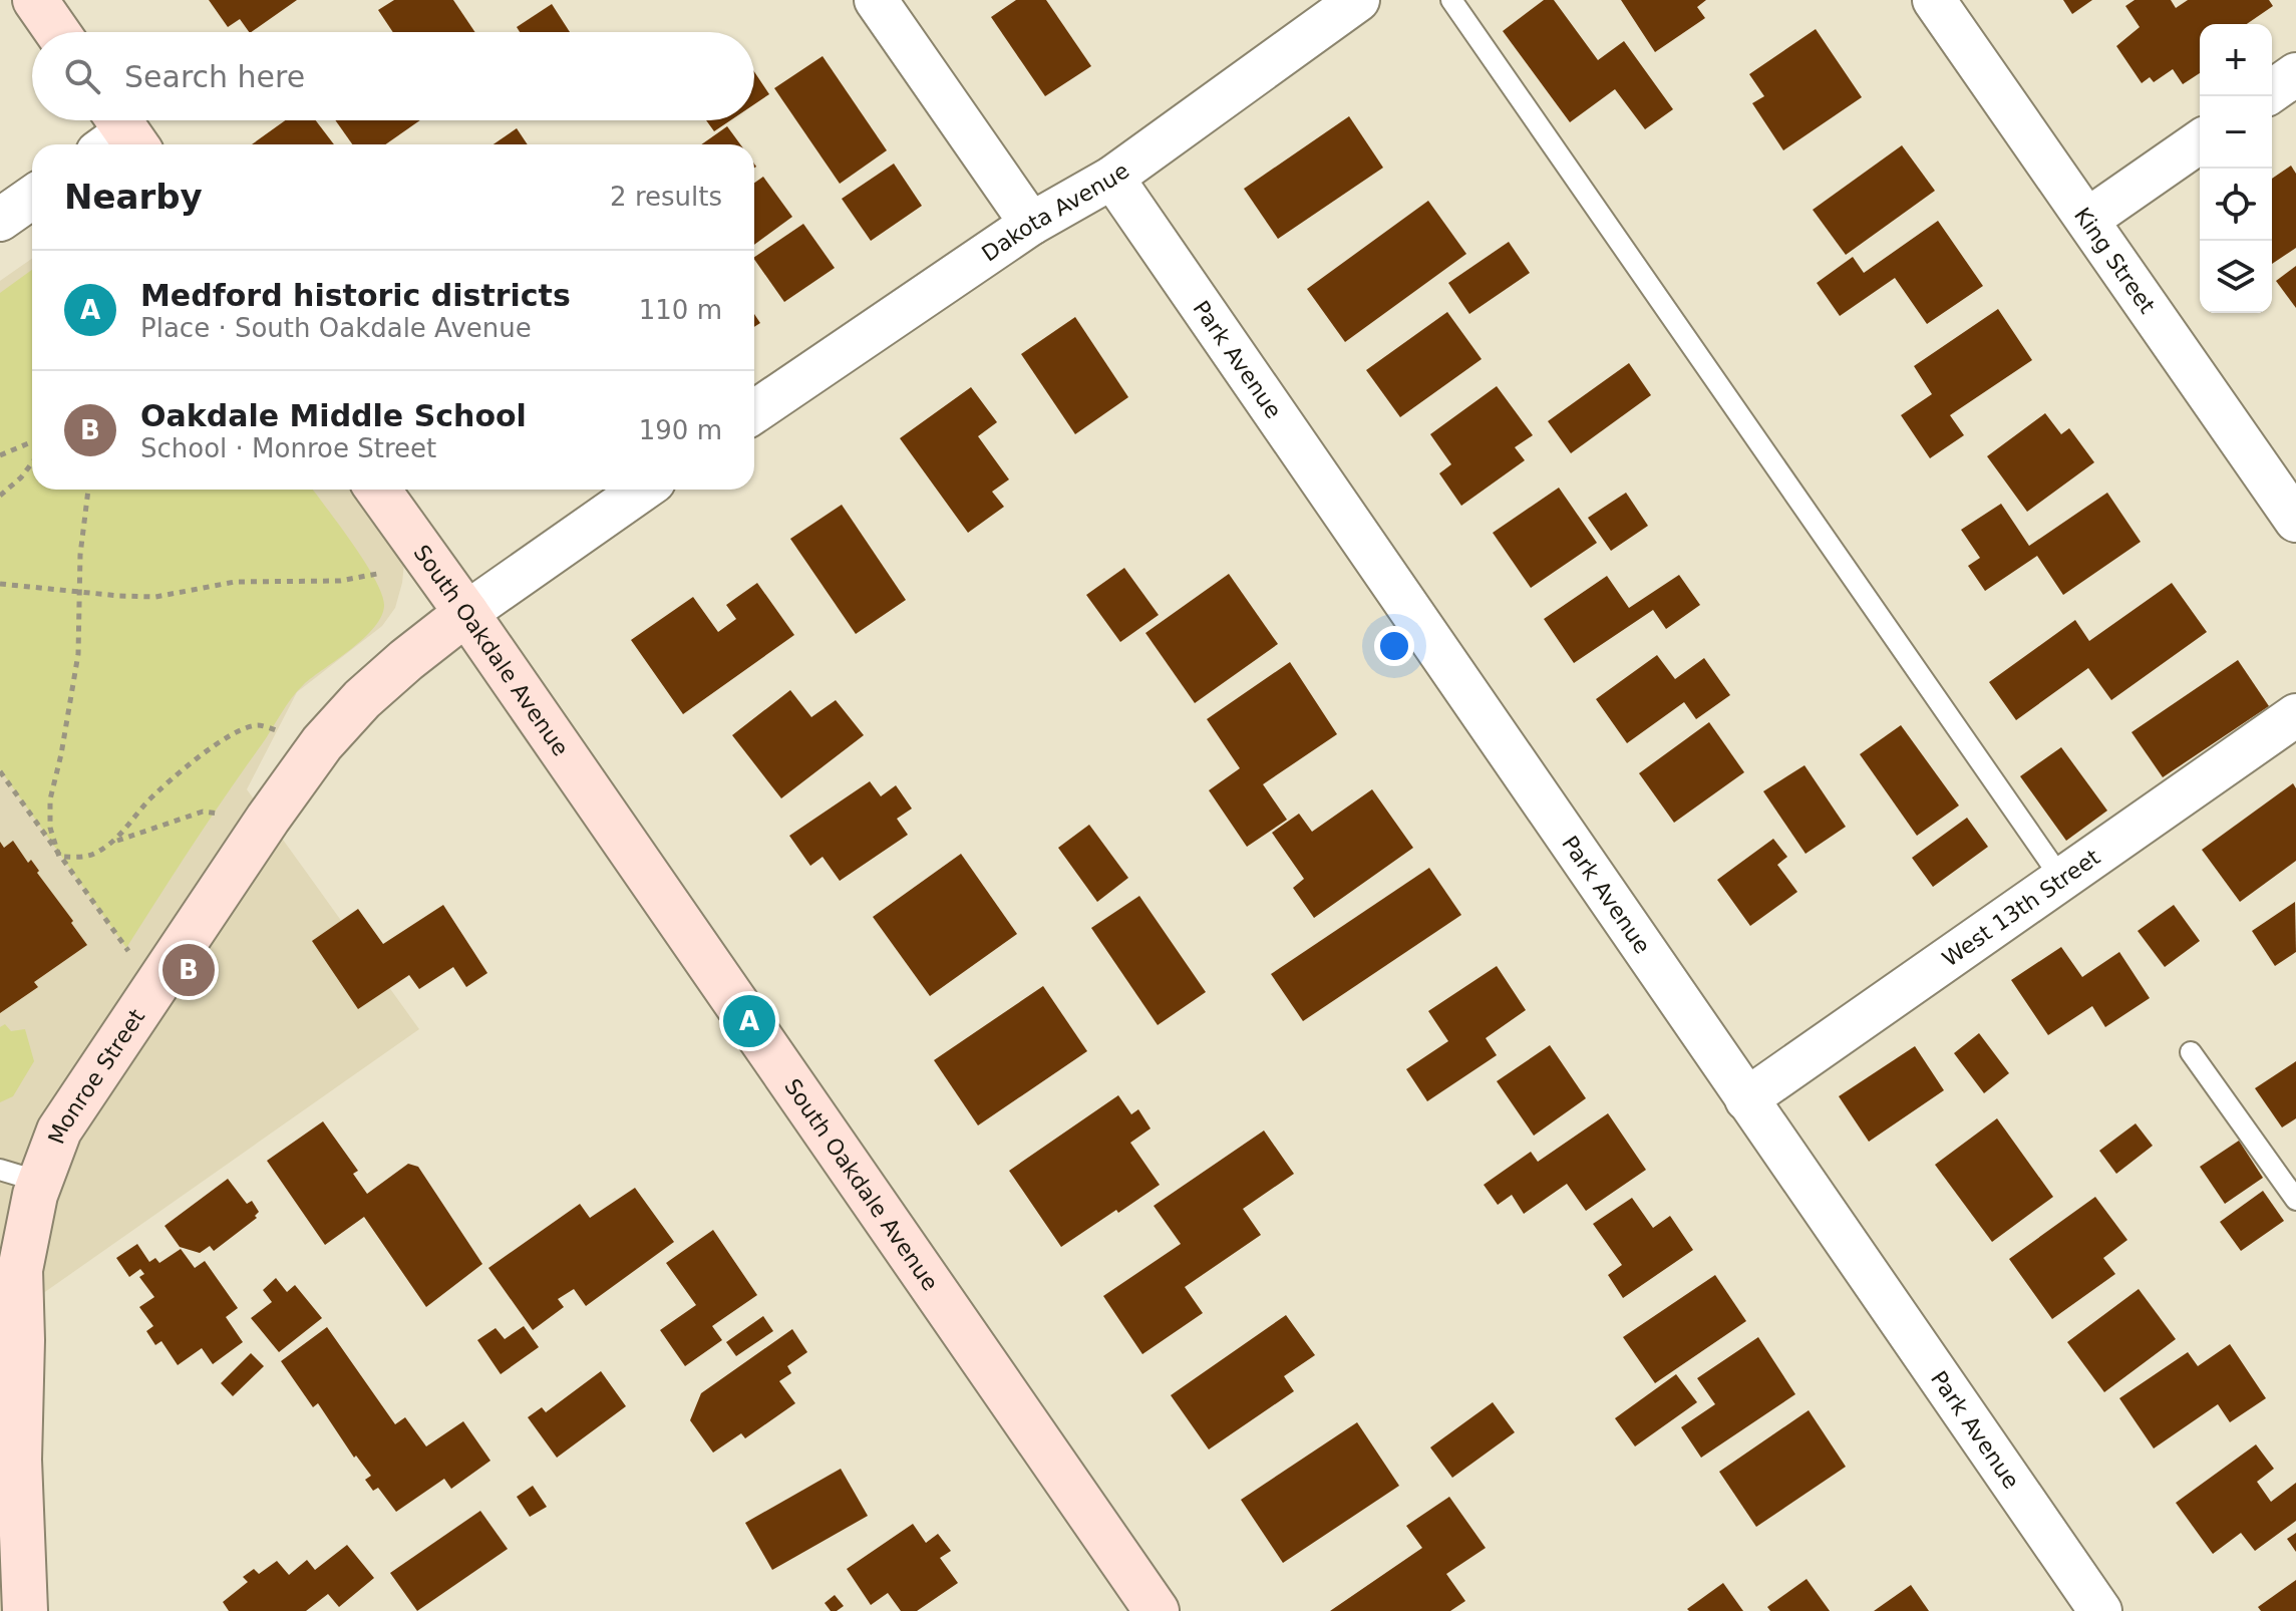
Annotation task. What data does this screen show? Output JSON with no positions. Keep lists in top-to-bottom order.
{
  "streets": {
    "street": [
      "Dakota Avenue",
      "King Street",
      "Park Avenue",
      "South Oakdale Avenue",
      "West 13th Street",
      "Monroe Street"
    ]
  },
  "crossings": [
    ["Dakota Avenue", "Park Avenue"],
    ["Park Avenue", "West 13th Street"],
    ["South Oakdale Avenue", "Monroe Street"]
  ],
  "page": {
    "map_buttons": ["+", "−"],
    "search": "Search here",
    "heading": ["Nearby", "2 results"],
    "list": [
      {
        "mark": "A",
        "name": "Medford historic districts",
        "note": "Place · South Oakdale Avenue",
        "value": "110 m"
      },
      {
        "mark": "B",
        "name": "Oakdale Middle School",
        "note": "School · Monroe Street",
        "value": "190 m"
      }
    ],
    "pins": ["B", "A"]
  }
}
